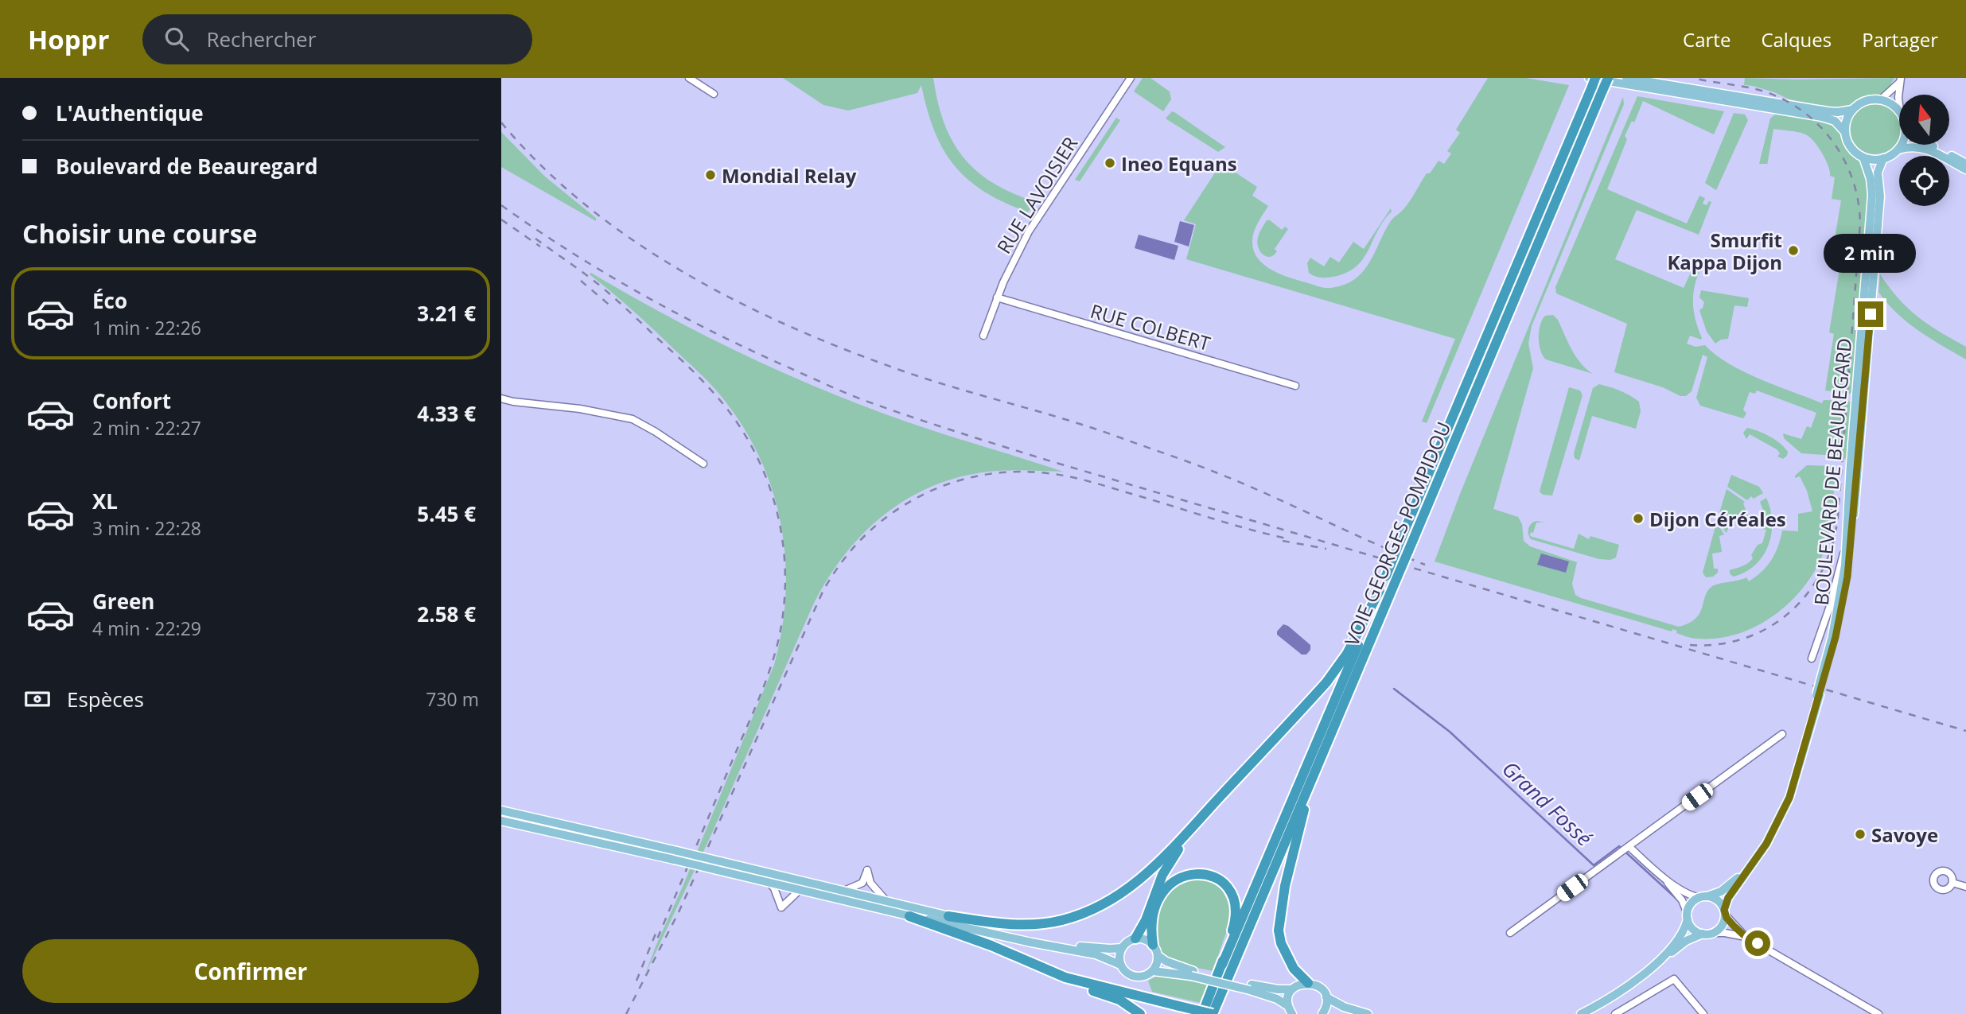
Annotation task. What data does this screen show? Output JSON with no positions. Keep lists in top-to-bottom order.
{
  "streets": {
    "highway": ["VOIE GEORGES POMPIDOU"],
    "main road": ["BOULEVARD DE BEAUREGARD"],
    "street": ["RUE LAVOISIER", "RUE COLBERT"]
  },
  "crossings": [
    ["RUE LAVOISIER", "RUE COLBERT"]
  ],
  "water": ["Grand Fossé"],
  "places": [
    "Ineo Equans",
    "Mondial Relay",
    "Smurfit Kappa Dijon",
    "Dijon Céréales",
    "Savoye"
  ],
  "north": "top",
  "page": {
    "header": "Hoppr",
    "search": "Rechercher",
    "nav": ["Carte", "Calques", "Partager"],
    "banner": ["L'Authentique", "Boulevard de Beauregard"],
    "heading": "Choisir une course",
    "bubble": "2 min",
    "list": [
      {
        "name": "Éco",
        "note": "1 min · 22:26",
        "value": "3.21 €"
      },
      {
        "name": "Confort",
        "note": "2 min · 22:27",
        "value": "4.33 €"
      },
      {
        "name": "XL",
        "note": "3 min · 22:28",
        "value": "5.45 €"
      },
      {
        "name": "Green",
        "note": "4 min · 22:29",
        "value": "2.58 €"
      }
    ],
    "pay": ["Espèces", "730 m"],
    "buttons": "Confirmer"
  }
}
